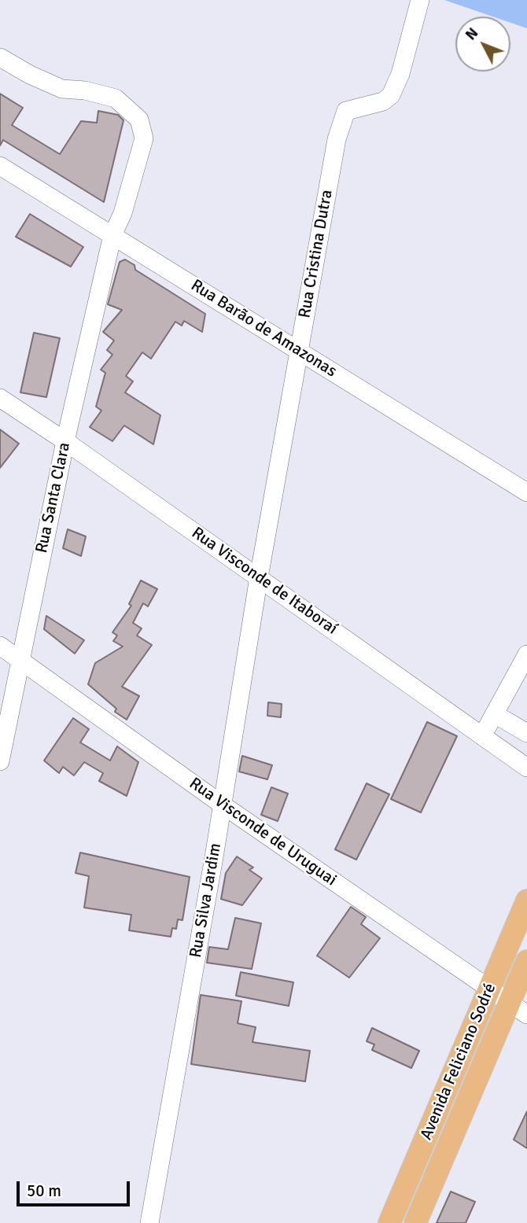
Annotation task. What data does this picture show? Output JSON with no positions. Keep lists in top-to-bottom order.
{
  "streets": {
    "main road": ["Avenida Feliciano Sodré"],
    "street": [
      "Rua Cristina Dutra",
      "Rua Barão de Amazonas",
      "Rua Santa Clara",
      "Rua Visconde de Itaboraí",
      "Rua Visconde de Uruguai",
      "Rua Silva Jardim"
    ]
  },
  "crossings": [
    ["Rua Cristina Dutra", "Rua Barão de Amazonas"],
    ["Rua Cristina Dutra", "Rua Visconde de Itaboraí"],
    ["Rua Cristina Dutra", "Rua Silva Jardim"],
    ["Rua Barão de Amazonas", "Rua Santa Clara"],
    ["Rua Santa Clara", "Rua Visconde de Itaboraí"],
    ["Rua Santa Clara", "Rua Visconde de Uruguai"],
    ["Rua Visconde de Itaboraí", "Rua Silva Jardim"],
    ["Rua Visconde de Uruguai", "Rua Silva Jardim"],
    ["Rua Visconde de Uruguai", "Avenida Feliciano Sodré"]
  ],
  "scale_bar": "50 m",
  "north": "top left"
}
